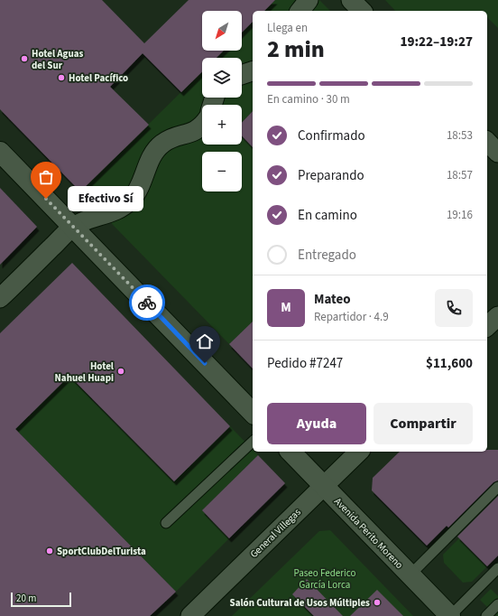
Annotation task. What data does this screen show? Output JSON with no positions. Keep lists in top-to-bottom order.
{
  "streets": {
    "main road": ["Avenida Perito Moreno"],
    "street": ["General Villegas"]
  },
  "crossings": [
    ["General Villegas", "Avenida Perito Moreno"]
  ],
  "parks": ["Paseo Federico García Lorca"],
  "places": [
    "Hotel Aguas del Sur",
    "Hotel Pacífico",
    "Efectivo Sí",
    "Hotel Nahuel Huapi",
    "SportClubDelTurista",
    "Salón Cultural de Usos Múltiples"
  ],
  "scale_bar": "20 m",
  "north": "bottom left",
  "page": {
    "map_buttons": ["+", "−"],
    "heading": ["2 min", "Llega en", "19:22–19:27"],
    "panel": [
      "Mateo",
      "Repartidor · 4.9",
      "Pedido #7247",
      "$11,600"
    ],
    "bar": "En camino · 30 m",
    "list": [
      ["Confirmado", "18:53"],
      ["Preparando", "18:57"],
      ["En camino", "19:16"],
      "Entregado"
    ],
    "bubble": "Efectivo Sí",
    "round": "M",
    "buttons": ["Ayuda", "Compartir"],
    "scale": "20 m"
  }
}
